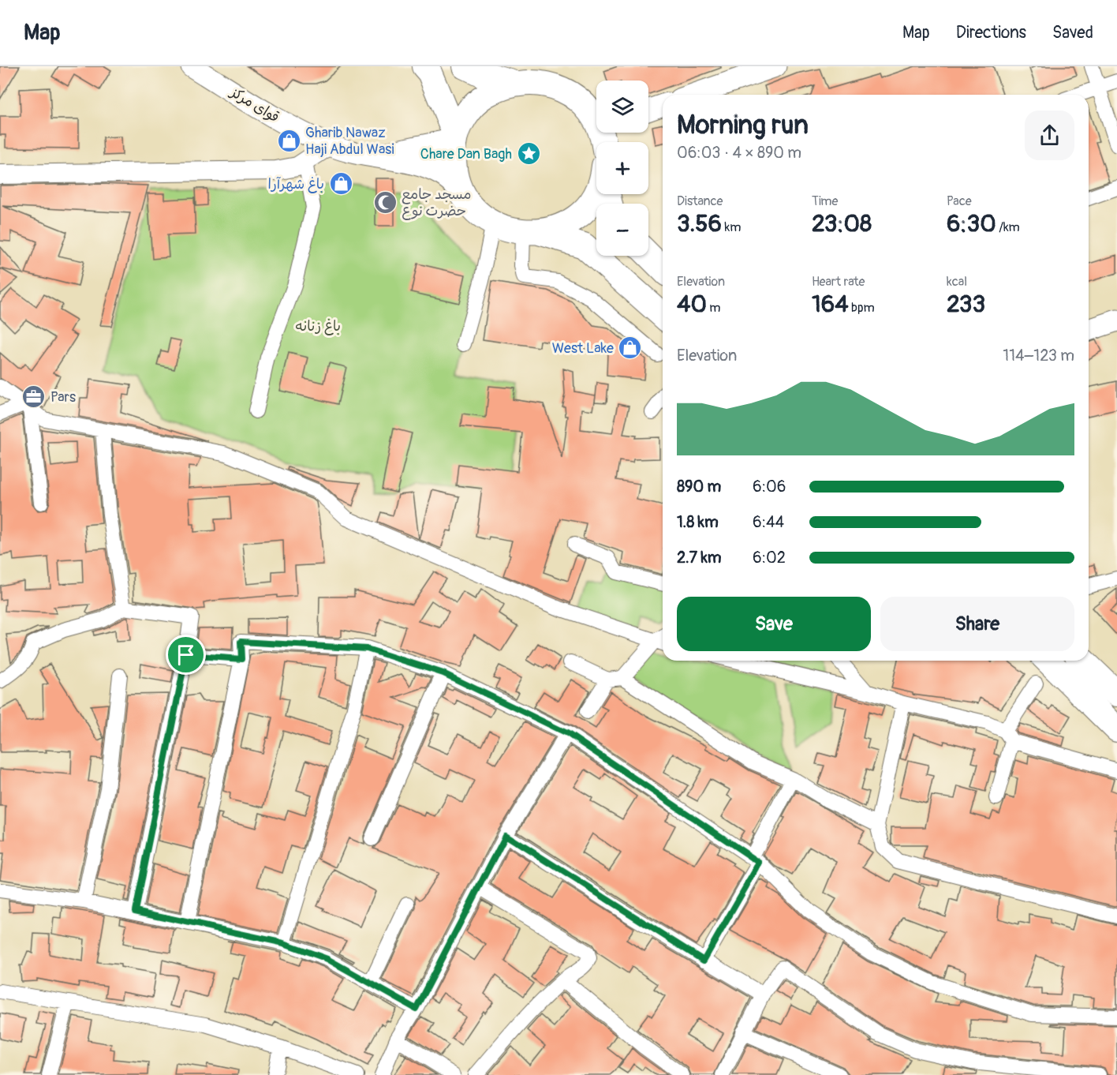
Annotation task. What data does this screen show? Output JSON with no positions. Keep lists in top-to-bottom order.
{
  "streets": {
    "main road": ["قوای مرکز"]
  },
  "parks": ["باغ زنانه"],
  "places": {
    "shop": ["Gharib Nawaz Haji Abdul Wasi", "باغ شهرآرا", "West Lake"],
    "place": ["Chare Dan Bagh"],
    "mosque": ["مسجد جامع حضرت نوع"],
    "office": ["Pars"]
  },
  "page": {
    "header": "Map",
    "nav": ["Map", "Directions", "Saved"],
    "map_buttons": ["+", "−"],
    "heading": ["Morning run", "06:03 · 4 × 890 m"],
    "stats": [
      ["Distance", "3.56 km"],
      ["Time", "23:08"],
      ["Pace", "6:30 /km"],
      ["Elevation", "40 m"],
      ["Heart rate", "164 bpm"],
      ["kcal", "233"]
    ],
    "chart": ["Elevation", "114–123 m"],
    "list": [
      {
        "name": "890 m",
        "note": "6:06"
      },
      {
        "name": "1.8 km",
        "note": "6:44"
      },
      {
        "name": "2.7 km",
        "note": "6:02"
      }
    ],
    "buttons": ["Save", "Share"]
  }
}
